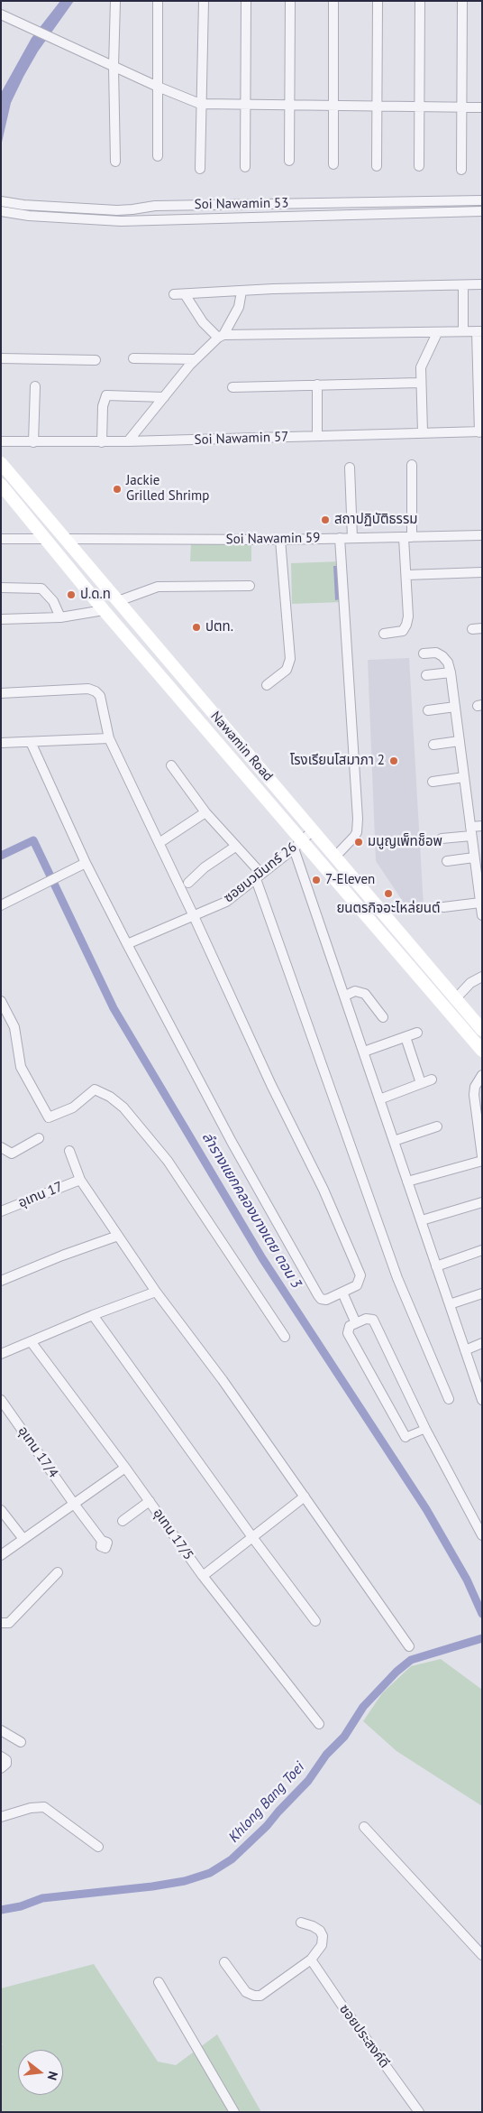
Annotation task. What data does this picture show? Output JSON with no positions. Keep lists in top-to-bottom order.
{
  "streets": {
    "main road": ["Nawamin Road"],
    "street": [
      "Soi Nawamin 53",
      "Soi Nawamin 57",
      "Soi Nawamin 59",
      "ซอยนวมินทร์ 26",
      "อุเทน 17",
      "อุเทน 17/4",
      "อุเทน 17/5",
      "ซอยประสงค์ดี"
    ]
  },
  "crossings": [
    ["Soi Nawamin 59", "Nawamin Road"],
    ["Nawamin Road", "ซอยนวมินทร์ 26"]
  ],
  "water": ["ลำรางแยกคลองบางเตย ตอน 3", "Khlong Bang Toei"],
  "places": [
    "Jackie Grilled Shrimp",
    "สถาปฏิบัติธรรม",
    "ป.ด.ท",
    "ปตท.",
    "โรงเรียนโสมาภา 2",
    "มนูญเพ็ทช็อพ",
    "7-Eleven",
    "ยนตรกิจอะไหล่ยนต์"
  ],
  "north": "right"
}
